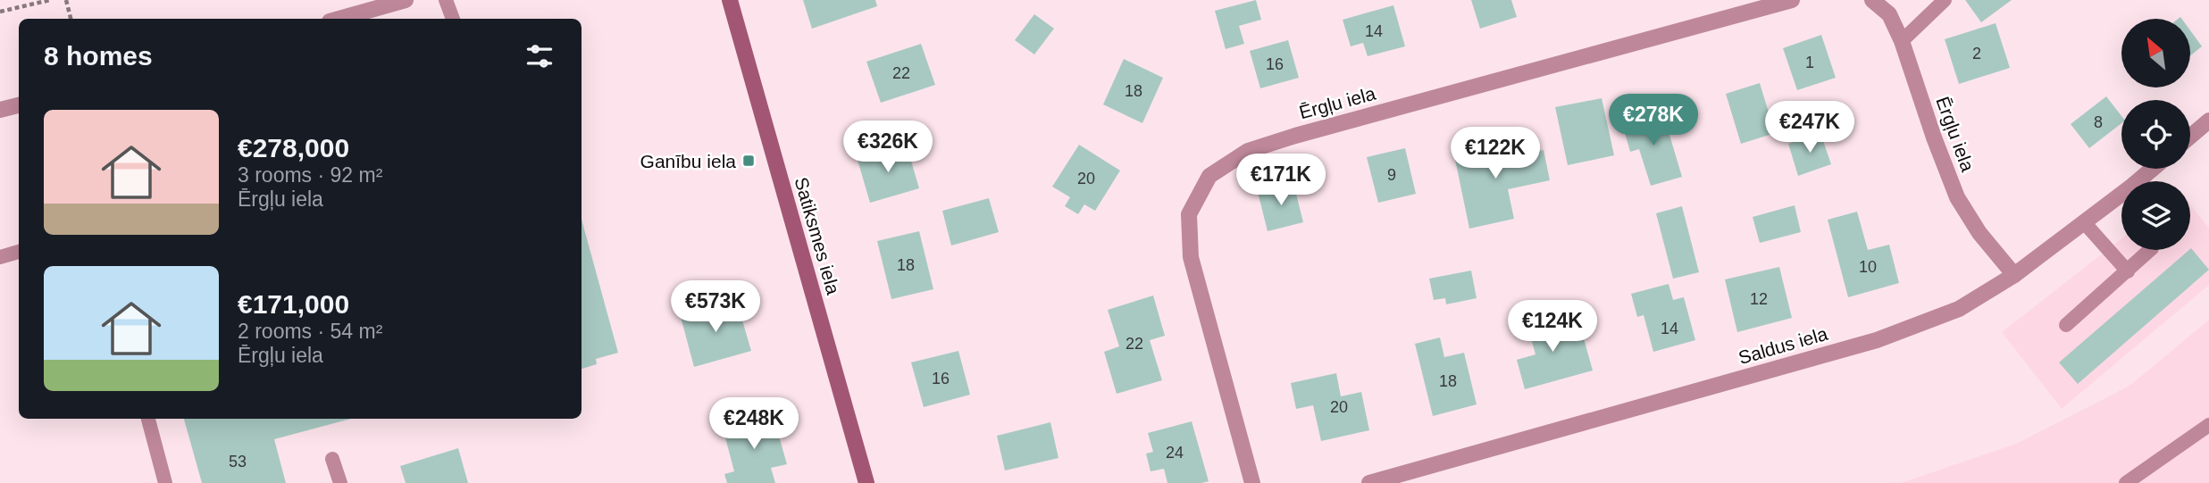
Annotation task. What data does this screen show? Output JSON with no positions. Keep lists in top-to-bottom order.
{
  "streets": {
    "street": ["Ērgļu iela", "Satiksmes iela", "Saldus iela"]
  },
  "crossings": [
    ["Ērgļu iela", "Saldus iela"]
  ],
  "places": {
    "transit": ["Ganību iela"]
  },
  "house_numbers": [
    "14",
    "2",
    "1",
    "16",
    "22",
    "18",
    "8",
    "9",
    "20",
    "18",
    "10",
    "12",
    "14",
    "22",
    "16",
    "18",
    "20",
    "24",
    "53"
  ],
  "north": "top left",
  "page": {
    "heading": "8 homes",
    "price": [
      "€278K",
      "€247K",
      "€326K",
      "€122K",
      "€171K",
      "€573K",
      "€124K",
      "€248K"
    ],
    "list": [
      {
        "name": "€278,000",
        "note": "3 rooms · 92 m² · Ērgļu iela"
      },
      {
        "name": "€171,000",
        "note": "2 rooms · 54 m² · Ērgļu iela"
      }
    ]
  }
}
